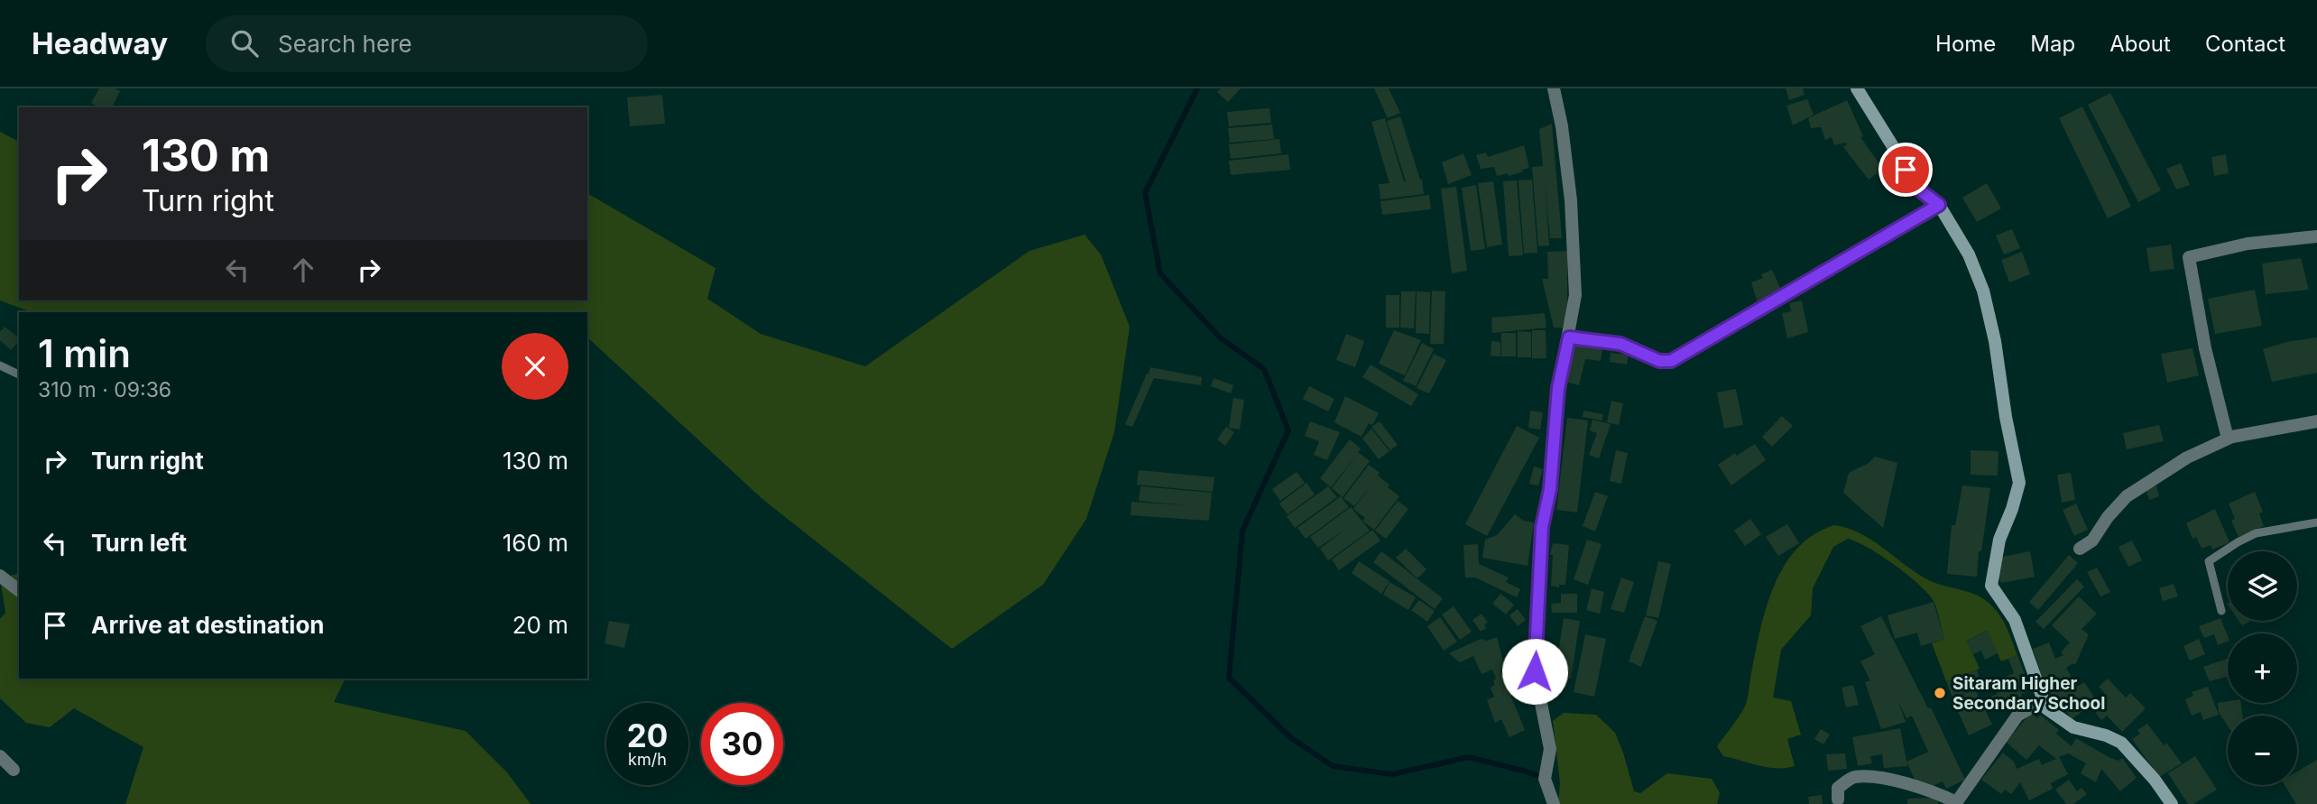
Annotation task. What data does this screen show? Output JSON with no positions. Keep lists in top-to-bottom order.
{
  "places": ["Sitaram Higher Secondary School"],
  "page": {
    "header": "Headway",
    "search": "Search here",
    "nav": [
      "Home",
      "Map",
      "About",
      "Contact"
    ],
    "turn": ["130 m", "Turn right"],
    "heading": ["1 min", "310 m · 09:36"],
    "list": [
      {
        "name": "Turn right",
        "value": "130 m"
      },
      {
        "name": "Turn left",
        "value": "160 m"
      },
      {
        "name": "Arrive at destination",
        "value": "20 m"
      }
    ],
    "map_buttons": ["+", "−"],
    "speed": "20 km/h",
    "limit": "30"
  }
}
